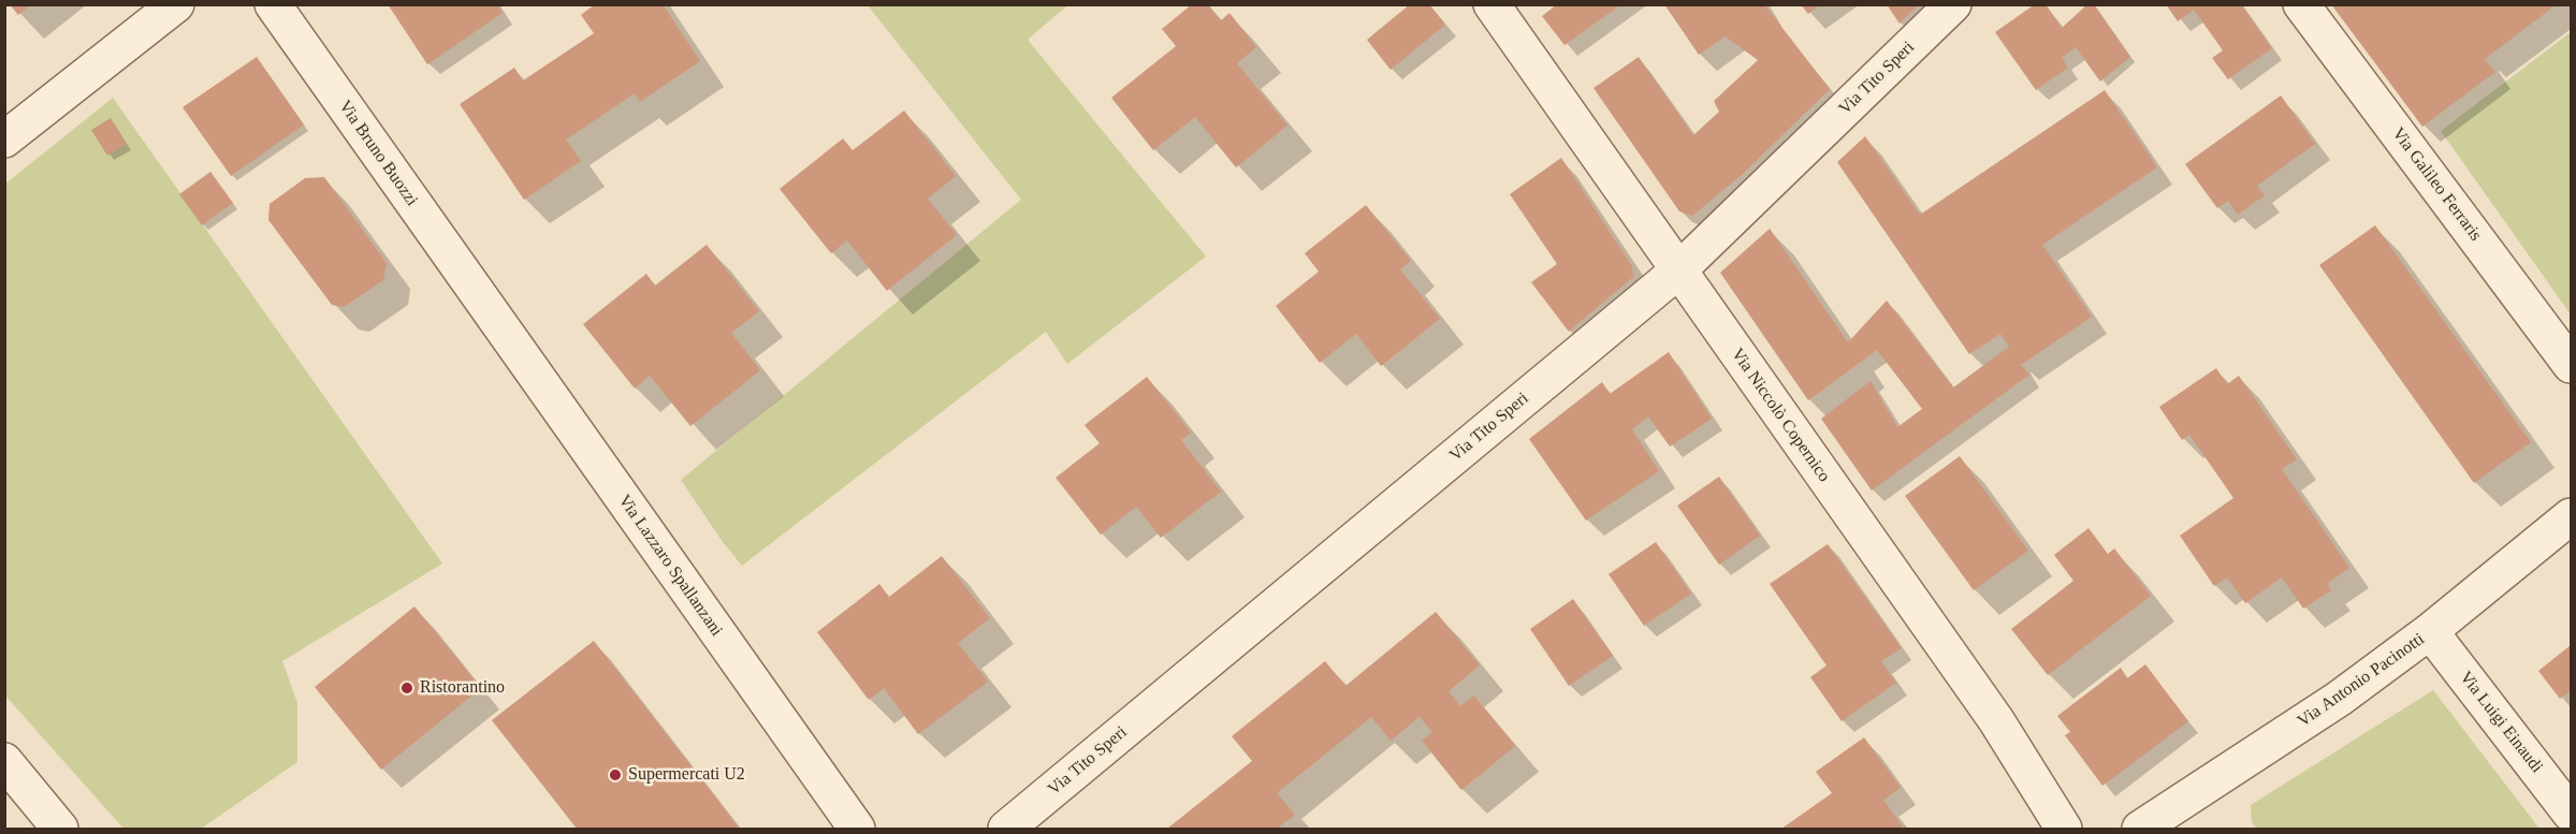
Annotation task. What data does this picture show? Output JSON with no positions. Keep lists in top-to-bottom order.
{
  "streets": {
    "street": [
      "Via Tito Speri",
      "Via Bruno Buozzi",
      "Via Galileo Ferraris",
      "Via Niccolò Copernico",
      "Via Lazzaro Spallanzani",
      "Via Antonio Pacinotti",
      "Via Luigi Einaudi"
    ]
  },
  "crossings": [
    ["Via Tito Speri", "Via Niccolò Copernico"],
    ["Via Bruno Buozzi", "Via Lazzaro Spallanzani"],
    ["Via Antonio Pacinotti", "Via Luigi Einaudi"]
  ],
  "places": ["Ristorantino", "Supermercati U2"]
}
